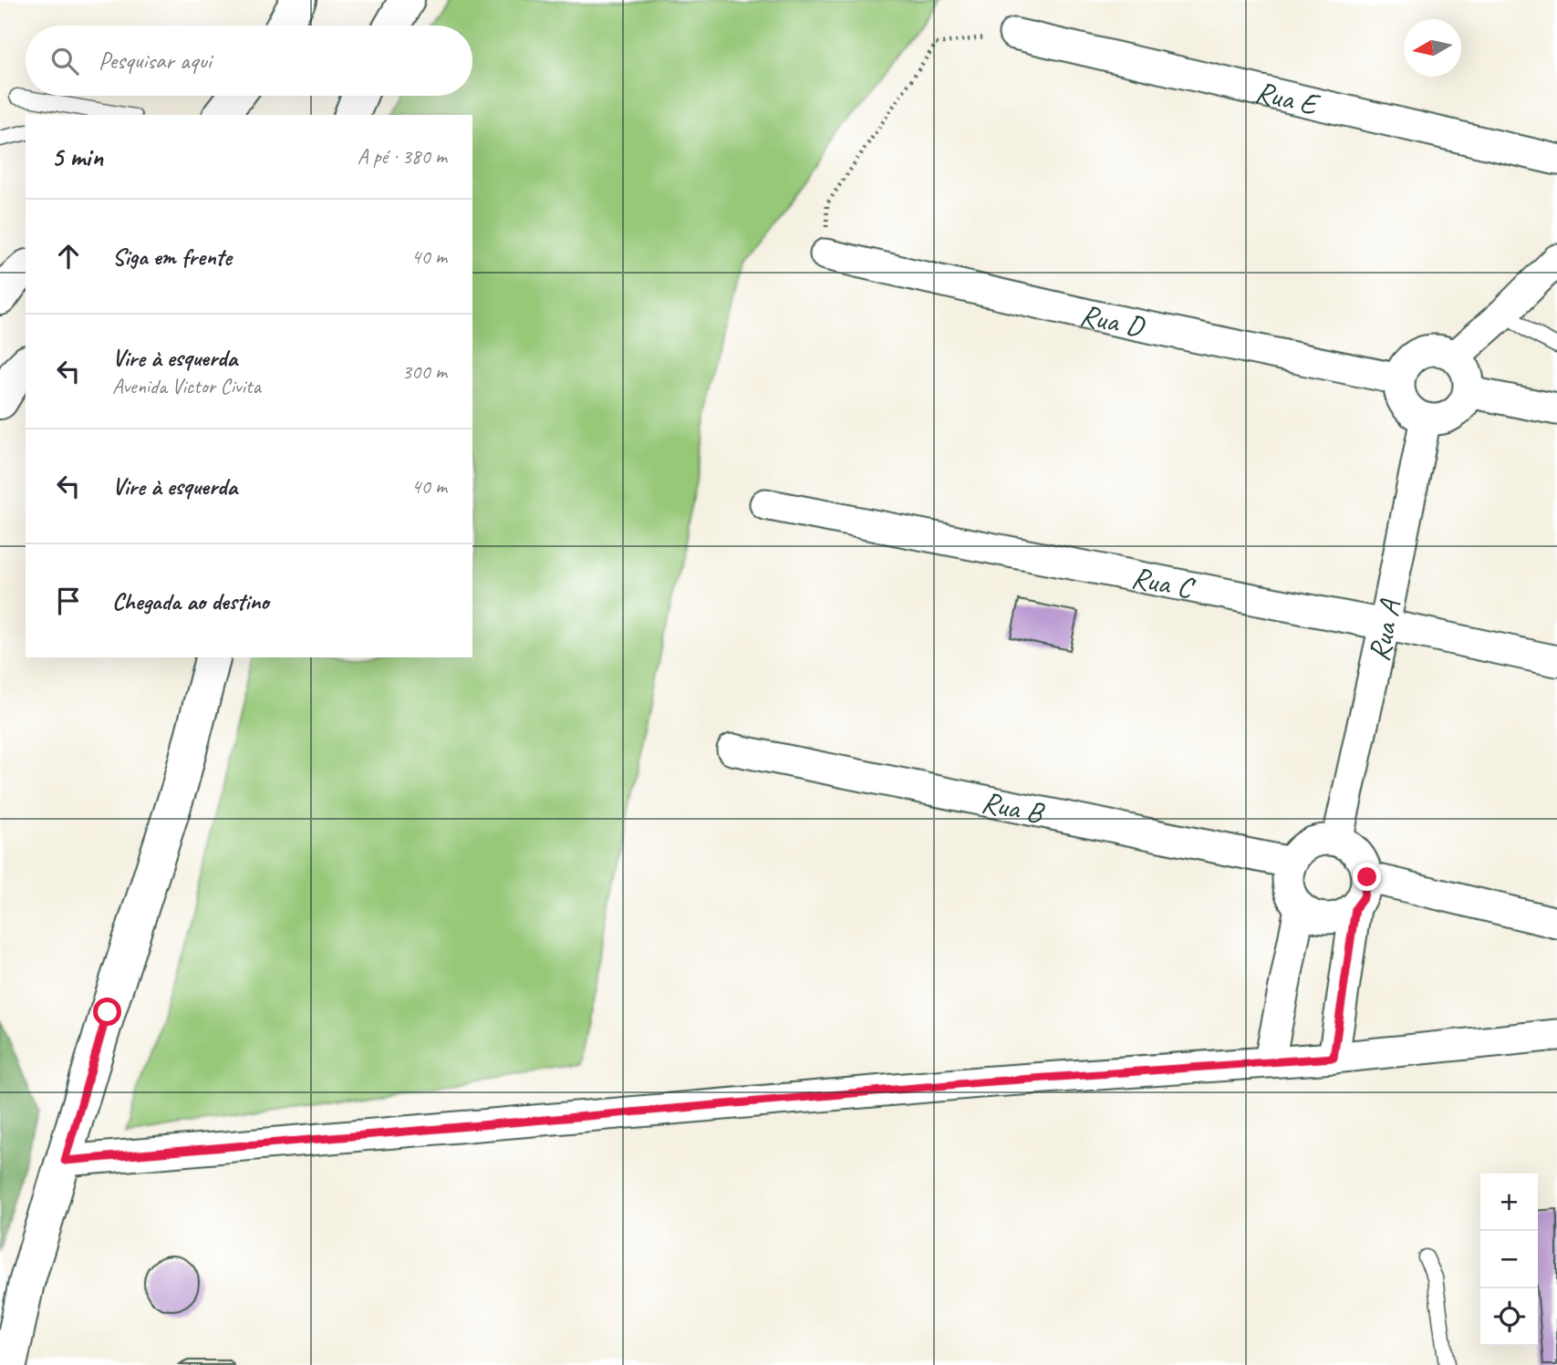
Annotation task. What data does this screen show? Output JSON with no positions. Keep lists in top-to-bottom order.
{
  "streets": {
    "street": [
      "Rua E",
      "Rua D",
      "Rua C",
      "Rua A",
      "Rua B"
    ]
  },
  "crossings": [
    ["Rua D", "Rua A"],
    ["Rua C", "Rua A"],
    ["Rua A", "Rua B"]
  ],
  "north": "left",
  "page": {
    "search": "Pesquisar aqui",
    "heading": ["5 min", "A pé · 380 m"],
    "list": [
      ["Siga em frente", "40 m"],
      ["Vire à esquerda", "Avenida Victor Civita", "300 m"],
      ["Vire à esquerda", "40 m"],
      "Chegada ao destino"
    ],
    "map_buttons": ["+", "−"]
  }
}
